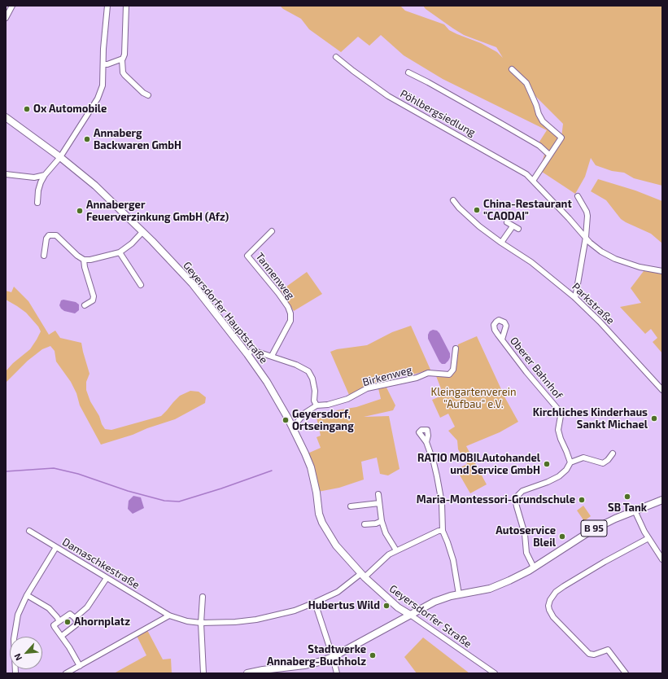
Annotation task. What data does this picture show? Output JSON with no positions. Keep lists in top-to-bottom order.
{
  "streets": {
    "main road": ["Geyersdorfer Hauptstraße", "B 95", "Geyersdorfer Straße"],
    "street": [
      "Pöhlbergsiedlung",
      "Tannenweg",
      "Parkstraße",
      "Oberer Bahnhof",
      "Birkenweg",
      "Damaschkestraße"
    ]
  },
  "crossings": [
    ["Geyersdorfer Hauptstraße", "Birkenweg"],
    ["Geyersdorfer Hauptstraße", "Geyersdorfer Straße"],
    ["B 95", "Geyersdorfer Straße"],
    ["Damaschkestraße", "Geyersdorfer Straße"]
  ],
  "parks": ["Kleingartenverein \"Aufbau\" e.V."],
  "places": [
    "Ox Automobile",
    "Annaberg Backwaren GmbH",
    "China-Restaurant \"CAODAI\"",
    "Annaberger Feuerverzinkung GmbH (Afz)",
    "Kirchliches Kinderhaus Sankt Michael",
    "Geyersdorf, Ortseingang",
    "RATIO MOBILAutohandel und Service GmbH",
    "SB Tank",
    "Maria-Montessori-Grundschule",
    "Autoservice Bleil",
    "Hubertus Wild",
    "Ahornplatz",
    "Stadtwerke Annaberg-Buchholz"
  ],
  "north": "bottom left"
}
